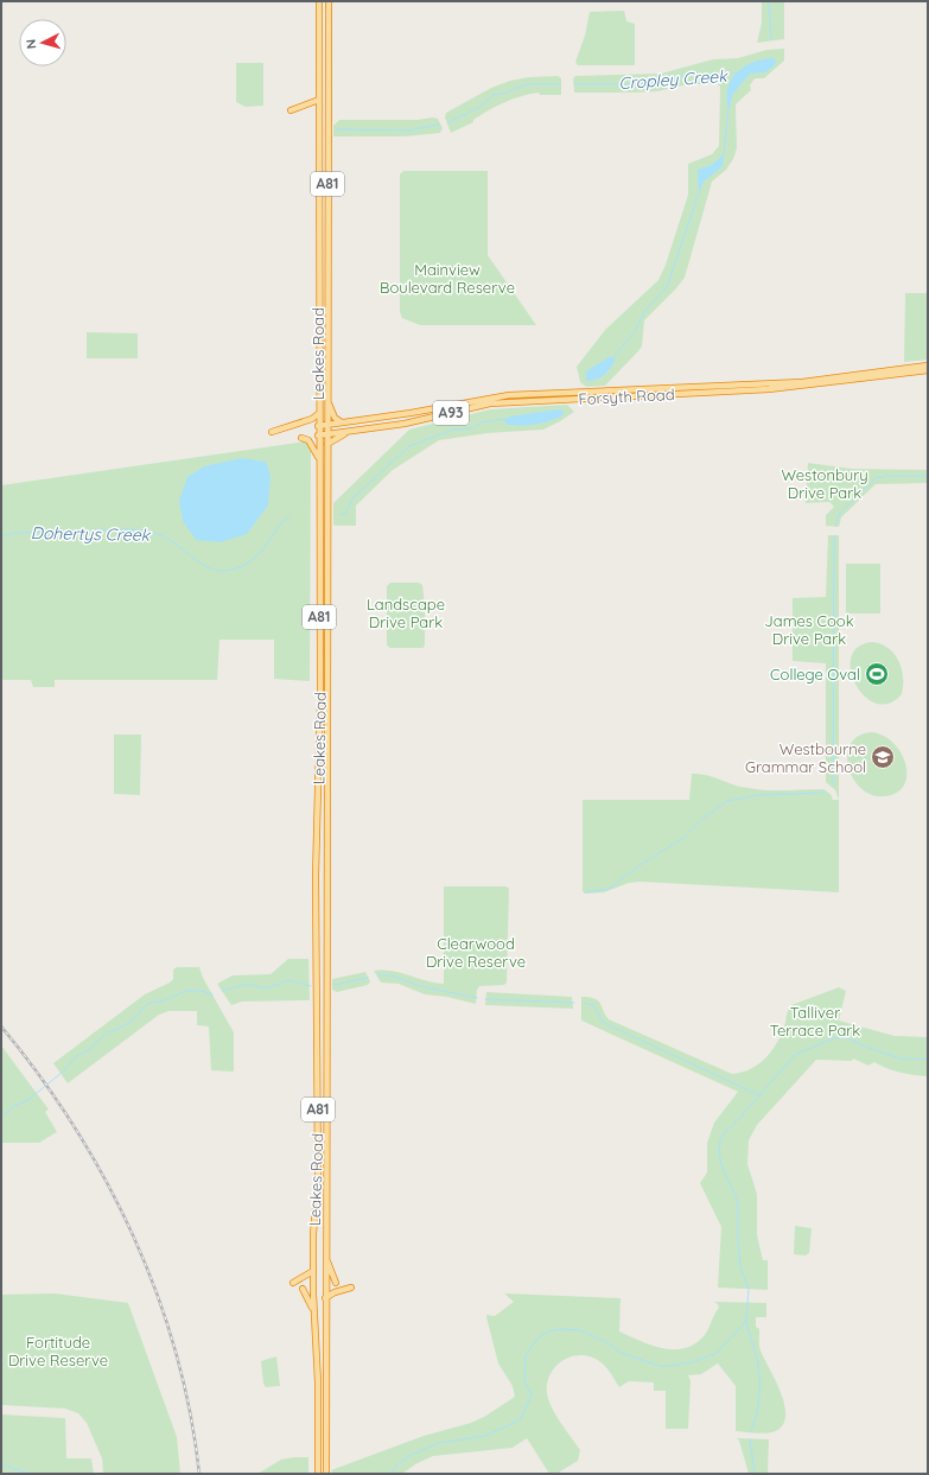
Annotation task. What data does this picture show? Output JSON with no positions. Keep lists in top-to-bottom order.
{
  "streets": {
    "highway": [
      "A81",
      "Leakes Road",
      "Forsyth Road",
      "A93"
    ]
  },
  "crossings": [
    ["Leakes Road", "Forsyth Road"],
    ["Leakes Road", "A93"],
    ["Forsyth Road", "A93"]
  ],
  "water": ["Cropley Creek", "Dohertys Creek"],
  "parks": [
    "Mainview Boulevard Reserve",
    "Westonbury Drive Park",
    "Landscape Drive Park",
    "James Cook Drive Park",
    "Clearwood Drive Reserve",
    "Talliver Terrace Park",
    "Fortitude Drive Reserve"
  ],
  "places": {
    "sports": ["College Oval"],
    "school or university": ["Westbourne Grammar School"]
  },
  "north": "left"
}
